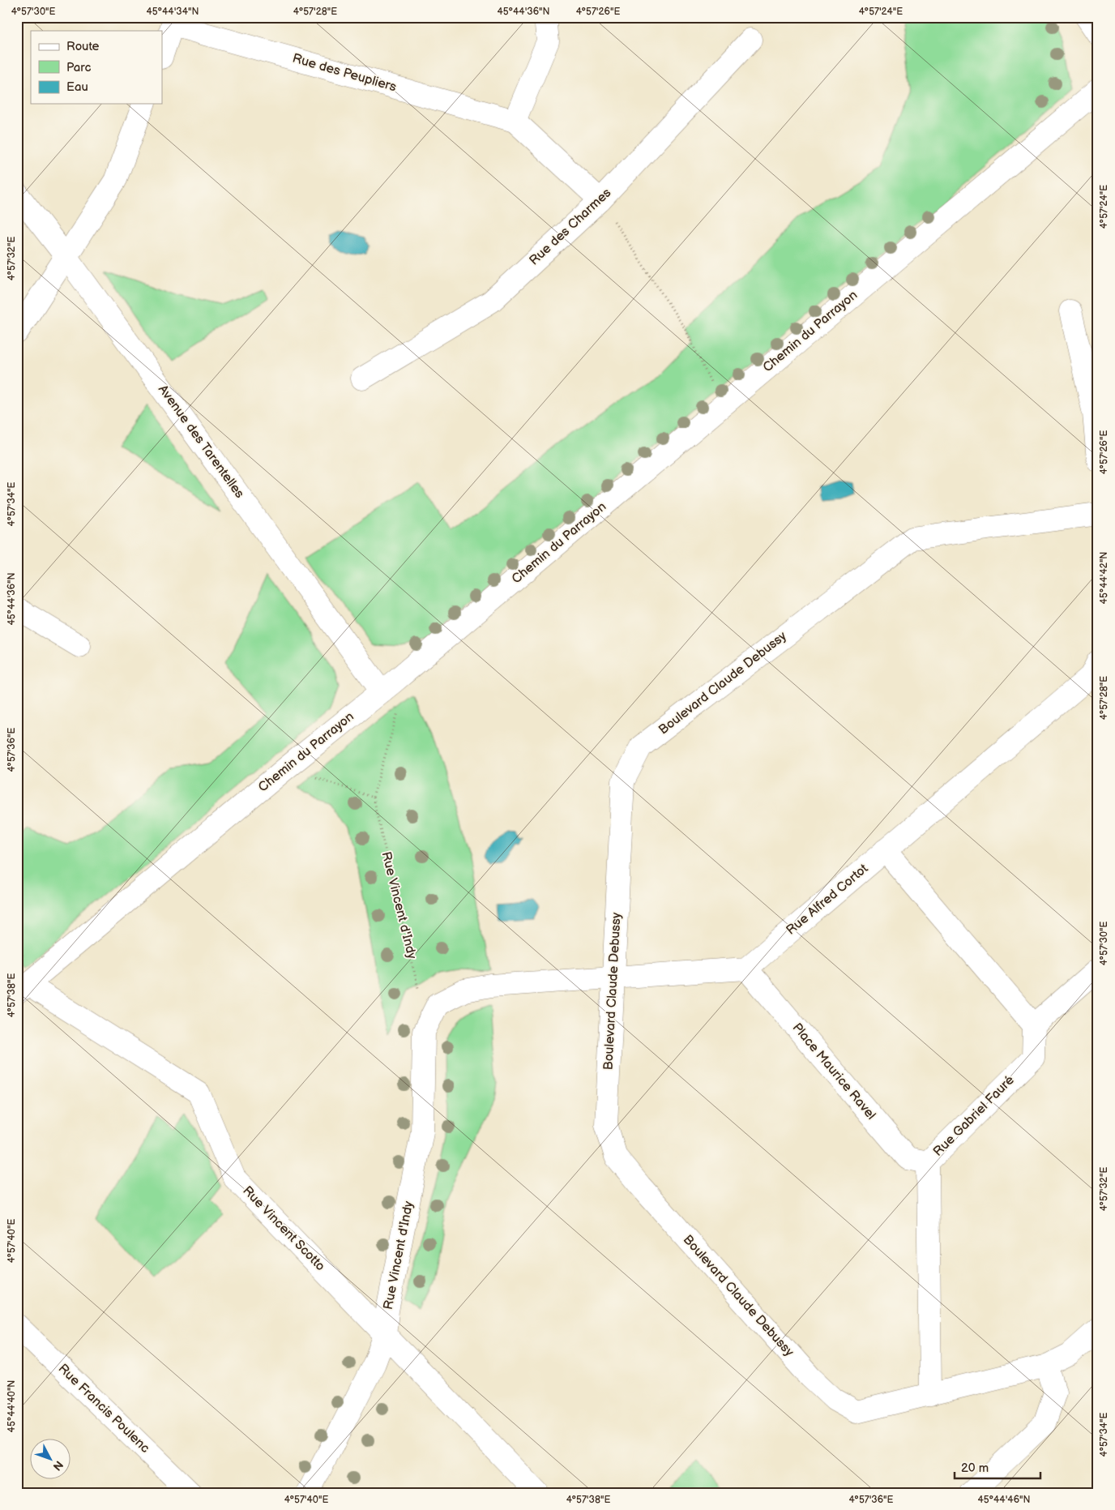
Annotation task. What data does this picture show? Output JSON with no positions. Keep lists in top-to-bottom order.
{
  "streets": {
    "street": [
      "Rue des Peupliers",
      "Rue des Charmes",
      "Chemin du Parrayon",
      "Avenue des Tarentelles",
      "Boulevard Claude Debussy",
      "Rue Alfred Cortot",
      "Rue Vincent d'Indy",
      "Place Maurice Ravel",
      "Rue Gabriel Fauré",
      "Rue Vincent Scotto",
      "Rue Francis Poulenc"
    ]
  },
  "crossings": [
    ["Rue des Peupliers", "Rue des Charmes"],
    ["Chemin du Parrayon", "Avenue des Tarentelles"],
    ["Chemin du Parrayon", "Rue Vincent Scotto"],
    ["Boulevard Claude Debussy", "Rue Gabriel Fauré"],
    ["Rue Alfred Cortot", "Place Maurice Ravel"],
    ["Rue Vincent d'Indy", "Rue Vincent Scotto"],
    ["Place Maurice Ravel", "Rue Gabriel Fauré"]
  ],
  "legend": ["Route", "Parc", "Eau"],
  "scale_bar": "20 m",
  "north": "bottom right",
  "coordinates": [
    "4°57'30\"E",
    "45°44'34\"N",
    "4°57'28\"E",
    "45°44'36\"N",
    "4°57'26\"E",
    "4°57'24\"E",
    "4°57'32\"E",
    "4°57'34\"E",
    "45°44'42\"N",
    "4°57'36\"E",
    "4°57'38\"E",
    "4°57'40\"E",
    "45°44'40\"N",
    "45°44'46\"N"
  ]
}
